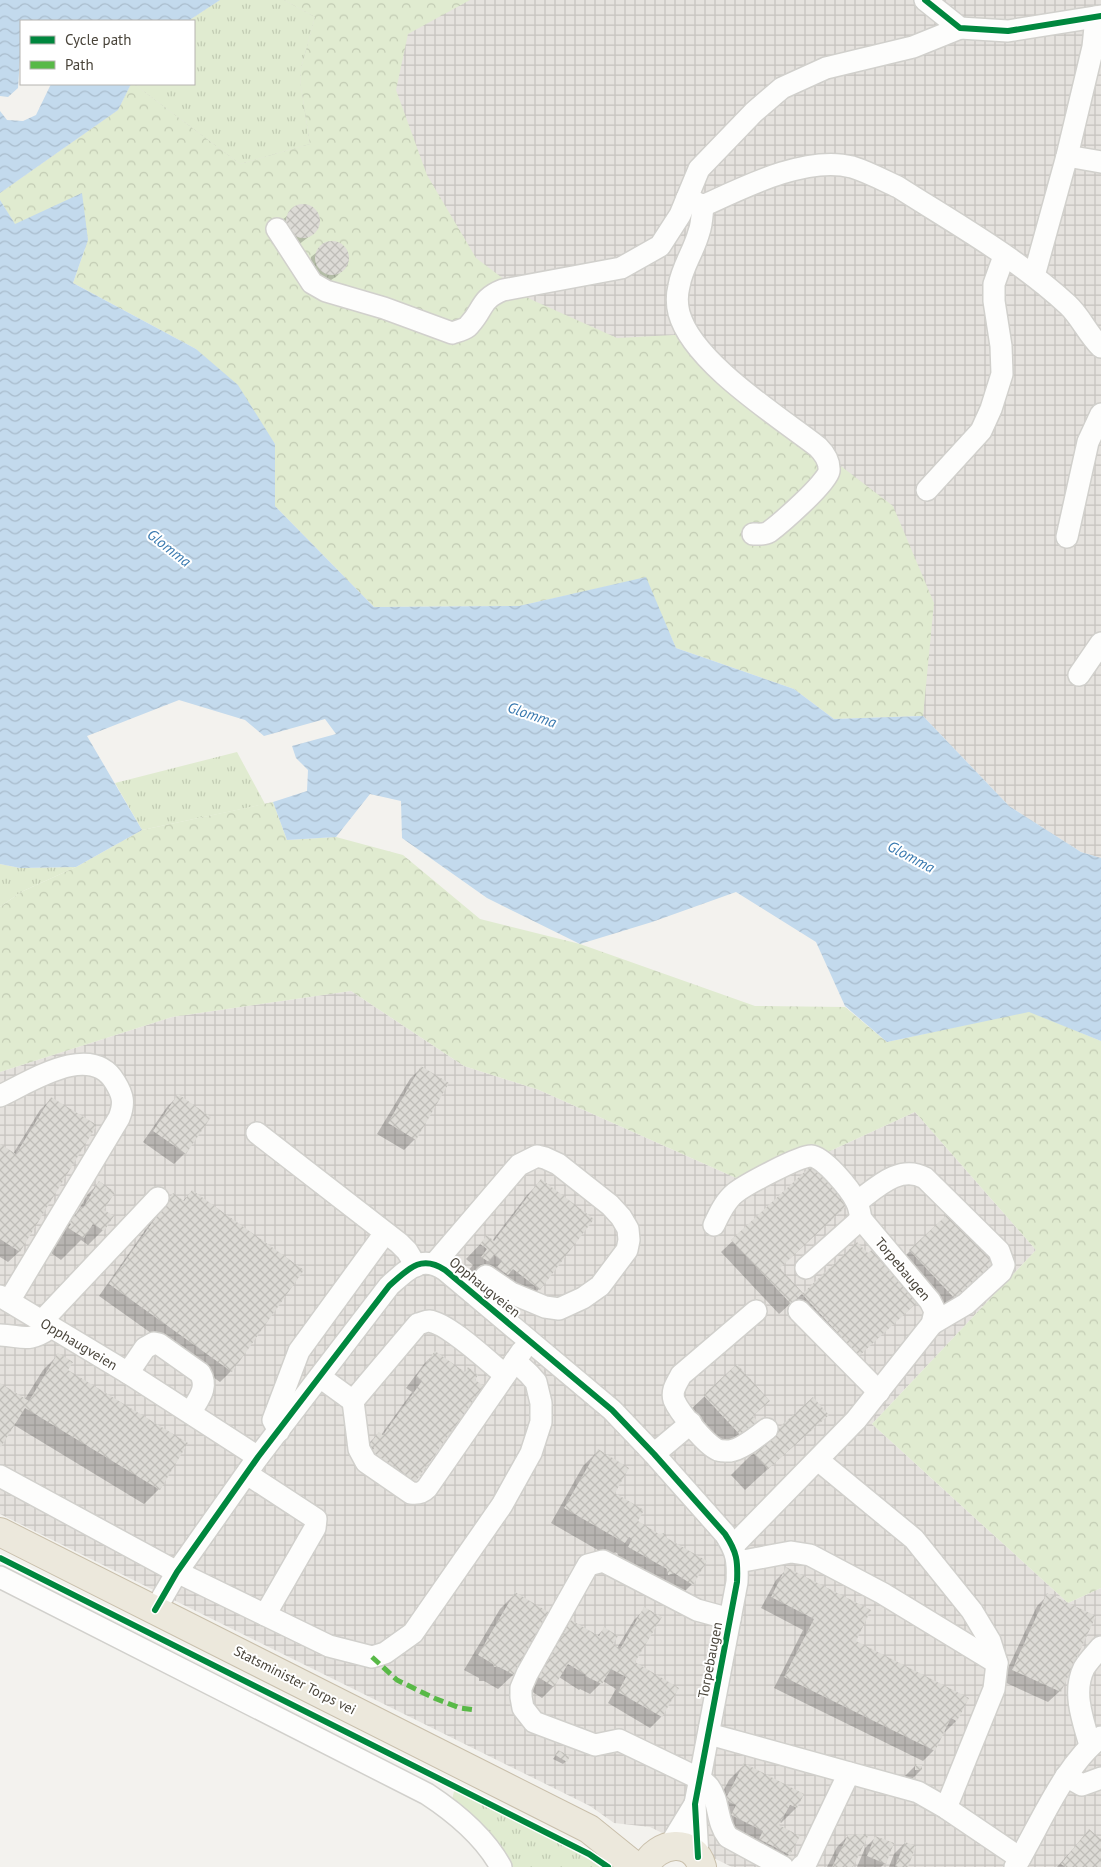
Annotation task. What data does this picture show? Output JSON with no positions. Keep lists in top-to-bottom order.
{
  "streets": {
    "highway": ["Statsminister Torps vei"],
    "street": ["Torpebaugen", "Opphaugveien"]
  },
  "crossings": [
    ["Torpebaugen", "Opphaugveien"]
  ],
  "water": ["Glomma"],
  "legend": ["Cycle path", "Path"]
}
